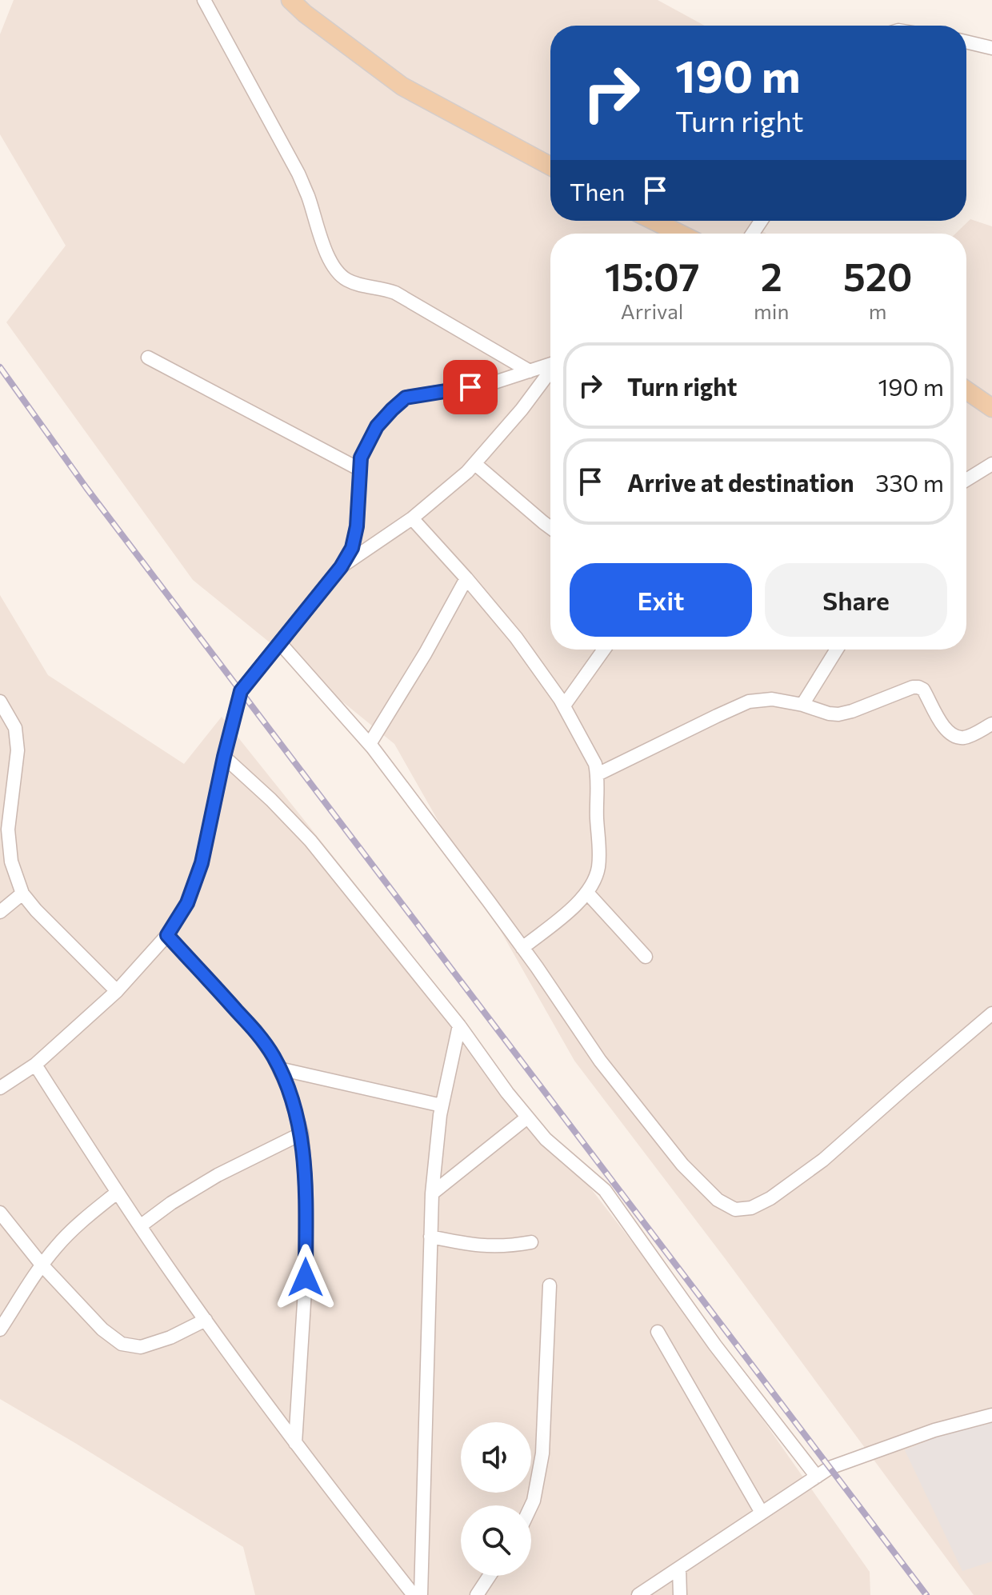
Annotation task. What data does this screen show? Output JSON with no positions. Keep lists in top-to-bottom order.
{
  "page": {
    "turn": ["190 m", "Turn right"],
    "then": "Then",
    "eta": [
      "15:07",
      "Arrival",
      "2",
      "min",
      "520",
      "m"
    ],
    "list": [
      {
        "name": "Turn right",
        "value": "190 m"
      },
      {
        "name": "Arrive at destination",
        "value": "330 m"
      }
    ],
    "buttons": ["Exit", "Share"]
  }
}
